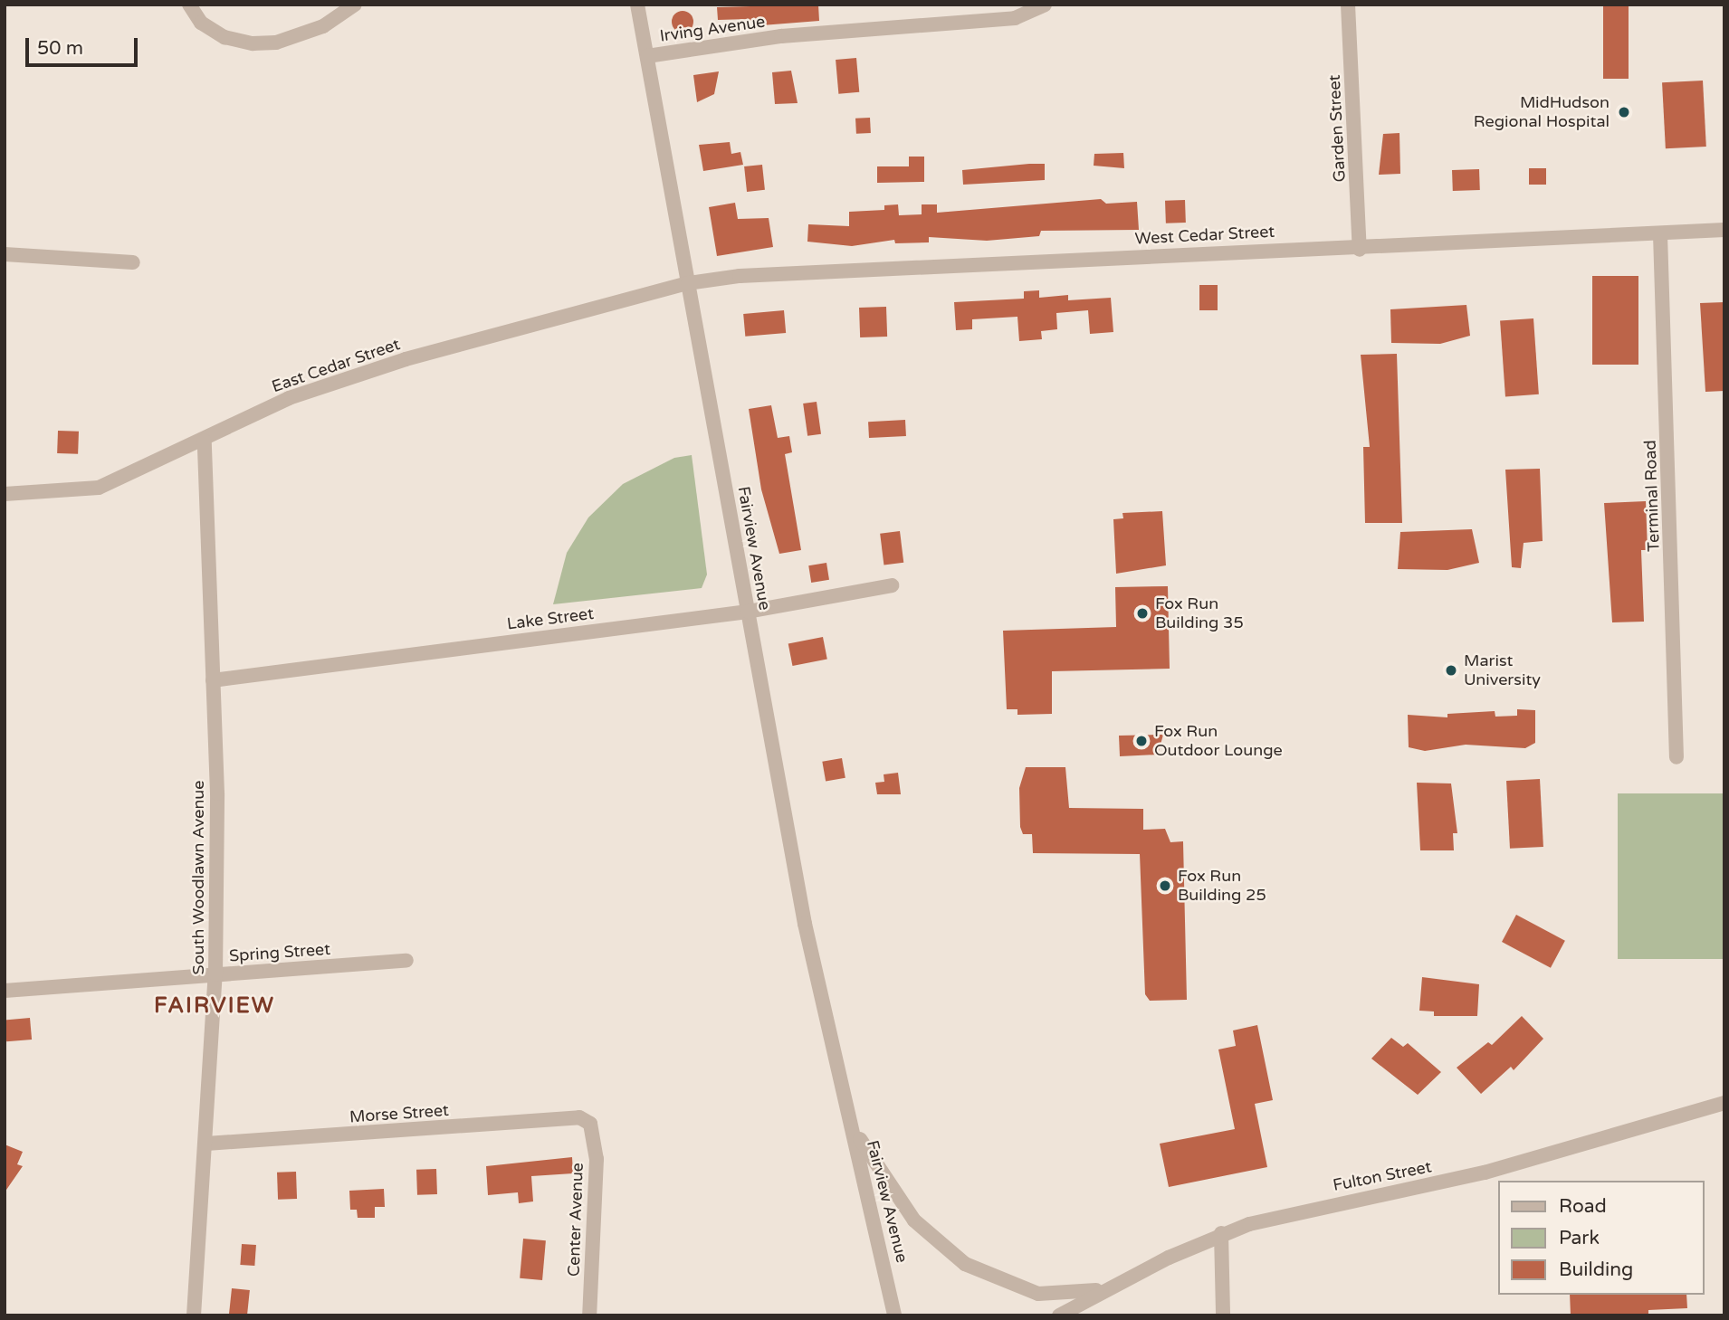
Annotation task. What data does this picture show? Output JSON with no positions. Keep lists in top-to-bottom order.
{
  "streets": {
    "street": [
      "Irving Avenue",
      "Garden Street",
      "West Cedar Street",
      "East Cedar Street",
      "Terminal Road",
      "Fairview Avenue",
      "Lake Street",
      "South Woodlawn Avenue",
      "Spring Street",
      "Morse Street",
      "Fulton Street",
      "Center Avenue"
    ]
  },
  "crossings": [
    ["Irving Avenue", "Fairview Avenue"],
    ["Garden Street", "West Cedar Street"],
    ["West Cedar Street", "East Cedar Street"],
    ["West Cedar Street", "Terminal Road"],
    ["West Cedar Street", "Fairview Avenue"],
    ["East Cedar Street", "Fairview Avenue"],
    ["East Cedar Street", "South Woodlawn Avenue"],
    ["Fairview Avenue", "Lake Street"],
    ["Fairview Avenue", "Fulton Street"],
    ["Lake Street", "South Woodlawn Avenue"],
    ["South Woodlawn Avenue", "Spring Street"],
    ["South Woodlawn Avenue", "Morse Street"],
    ["Morse Street", "Center Avenue"]
  ],
  "districts": ["FAIRVIEW"],
  "places": [
    "MidHudson Regional Hospital",
    "Fox Run Building 35",
    "Marist University",
    "Fox Run Outdoor Lounge",
    "Fox Run Building 25"
  ],
  "legend": ["Road", "Park", "Building"],
  "scale_bar": "50 m"
}
